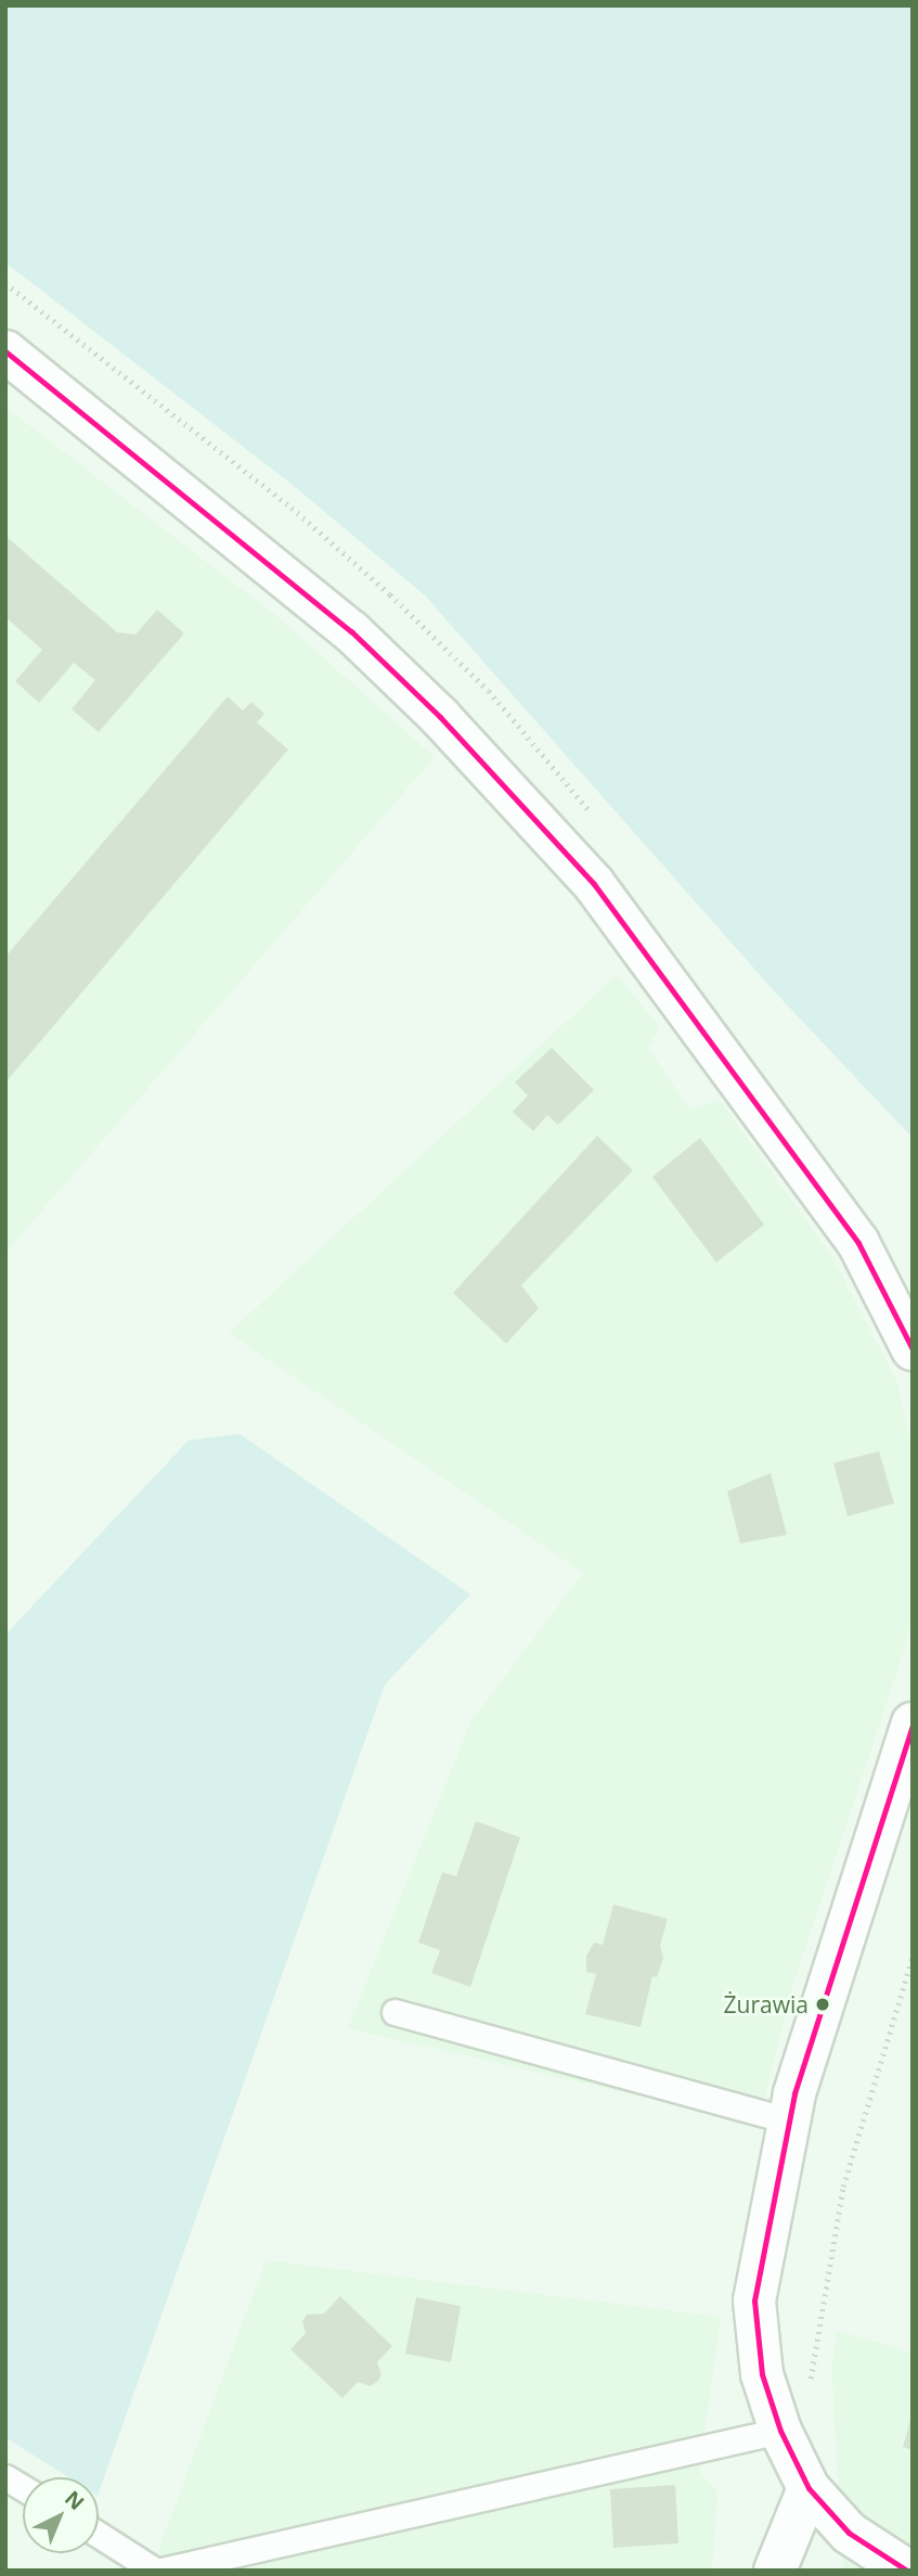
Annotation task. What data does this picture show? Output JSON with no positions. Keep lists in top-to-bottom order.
{
  "places": ["Żurawia"],
  "north": "top right"
}
